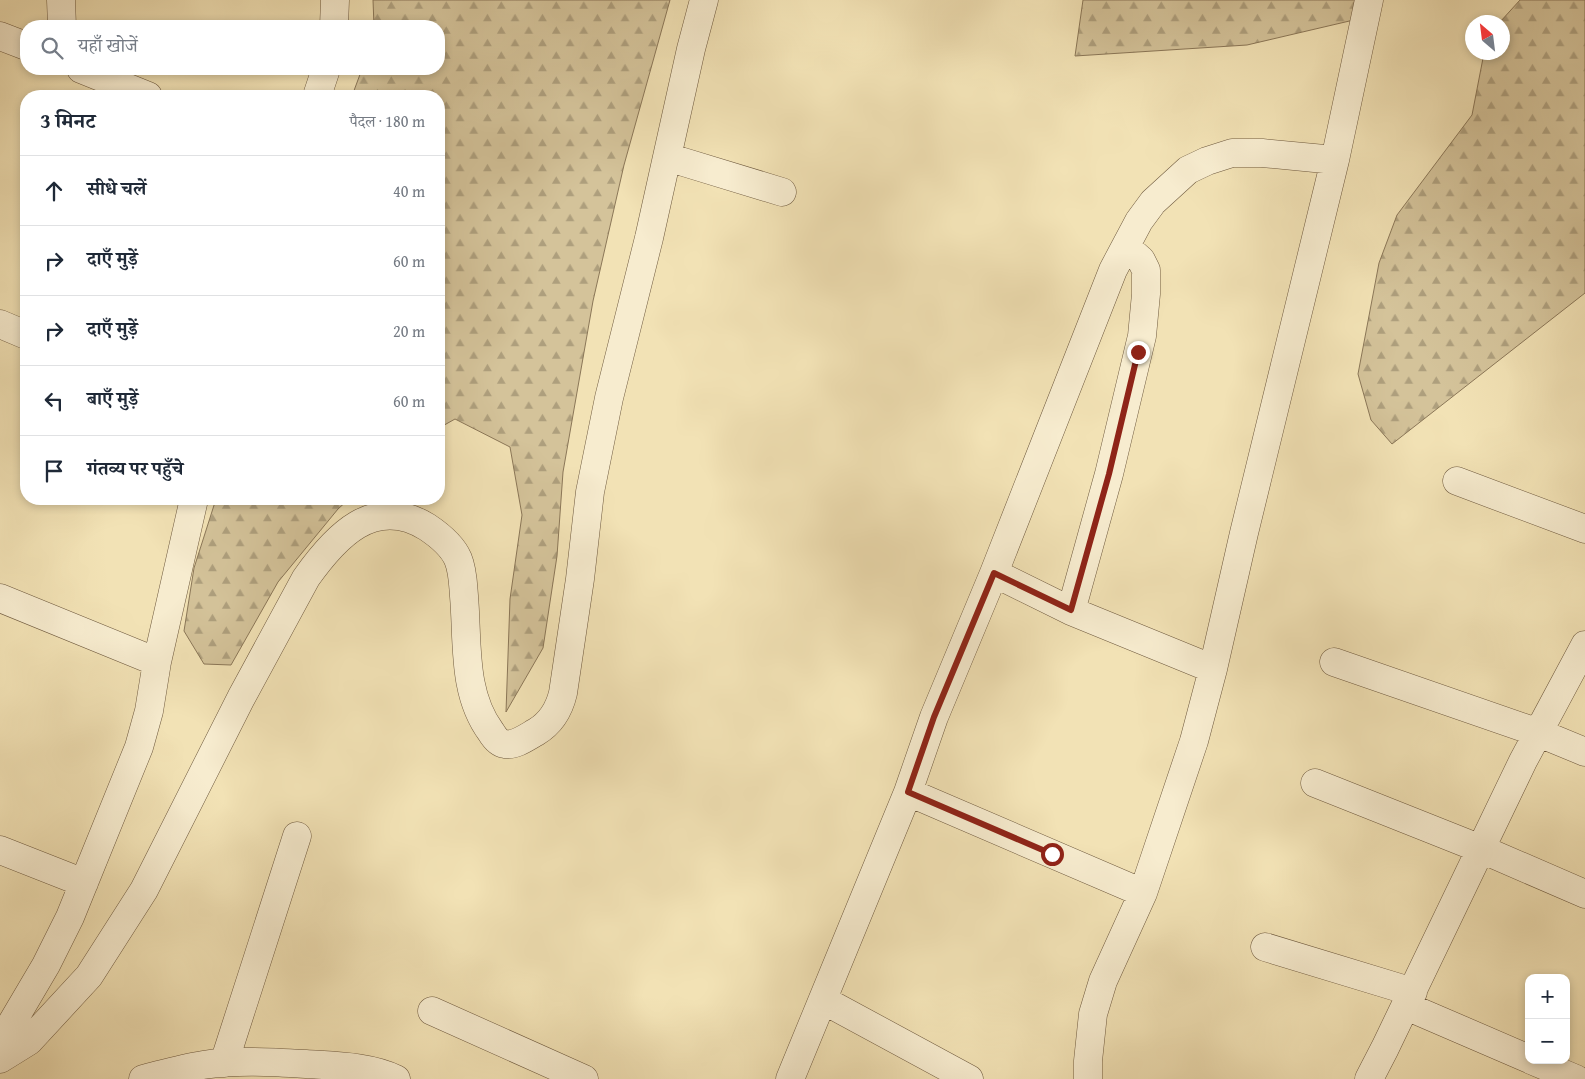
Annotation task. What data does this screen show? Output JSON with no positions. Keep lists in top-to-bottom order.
{
  "north": "top left",
  "page": {
    "search": "यहाँ खोजें",
    "heading": ["3 मिनट", "पैदल · 180 m"],
    "list": [
      ["सीधे चलें", "40 m"],
      ["दाएँ मुड़ें", "60 m"],
      ["दाएँ मुड़ें", "20 m"],
      ["बाएँ मुड़ें", "60 m"],
      "गंतव्य पर पहुँचे"
    ],
    "map_buttons": ["+", "−"]
  }
}
